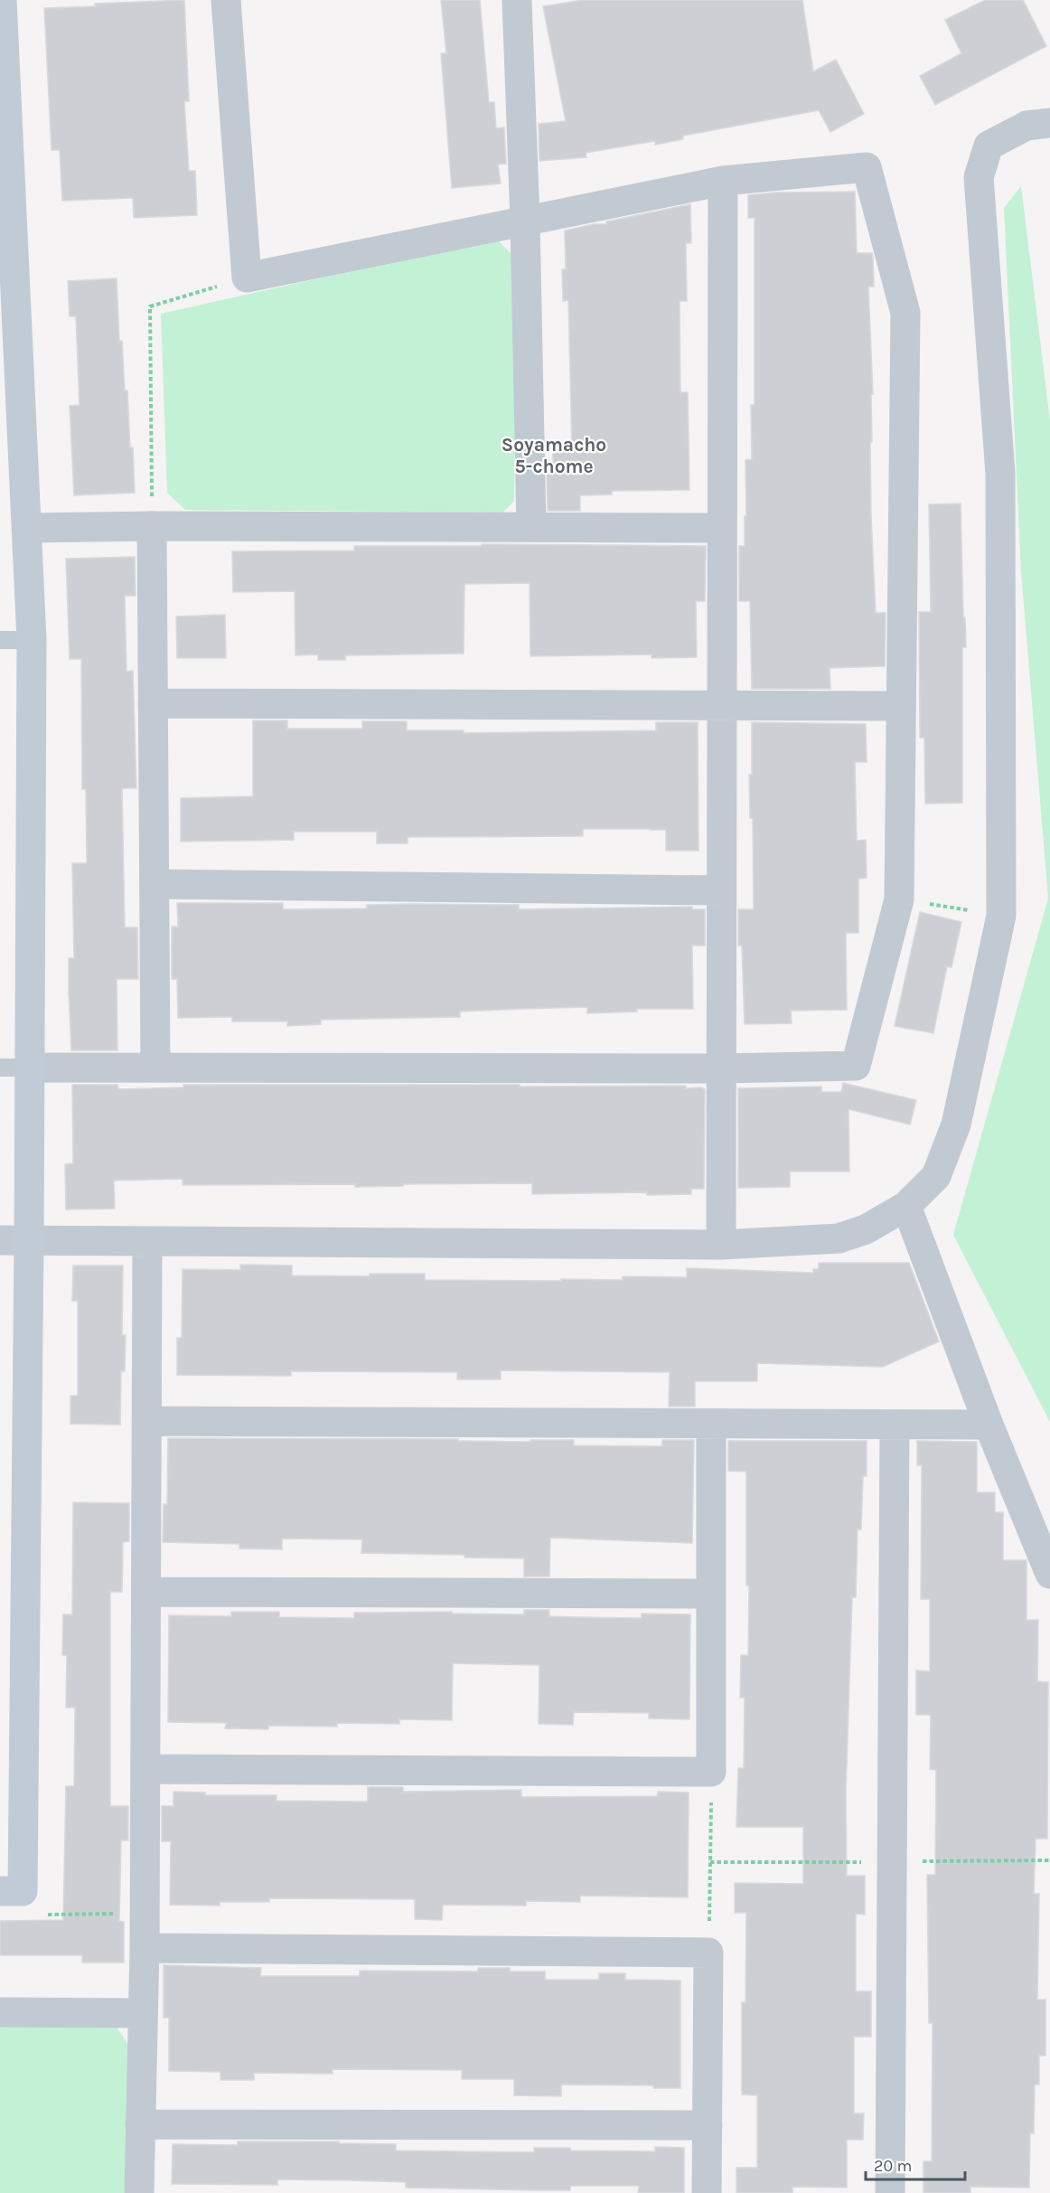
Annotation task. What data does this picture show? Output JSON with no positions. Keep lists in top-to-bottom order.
{
  "districts": ["Soyamacho 5-chome"],
  "scale_bar": "20 m"
}
